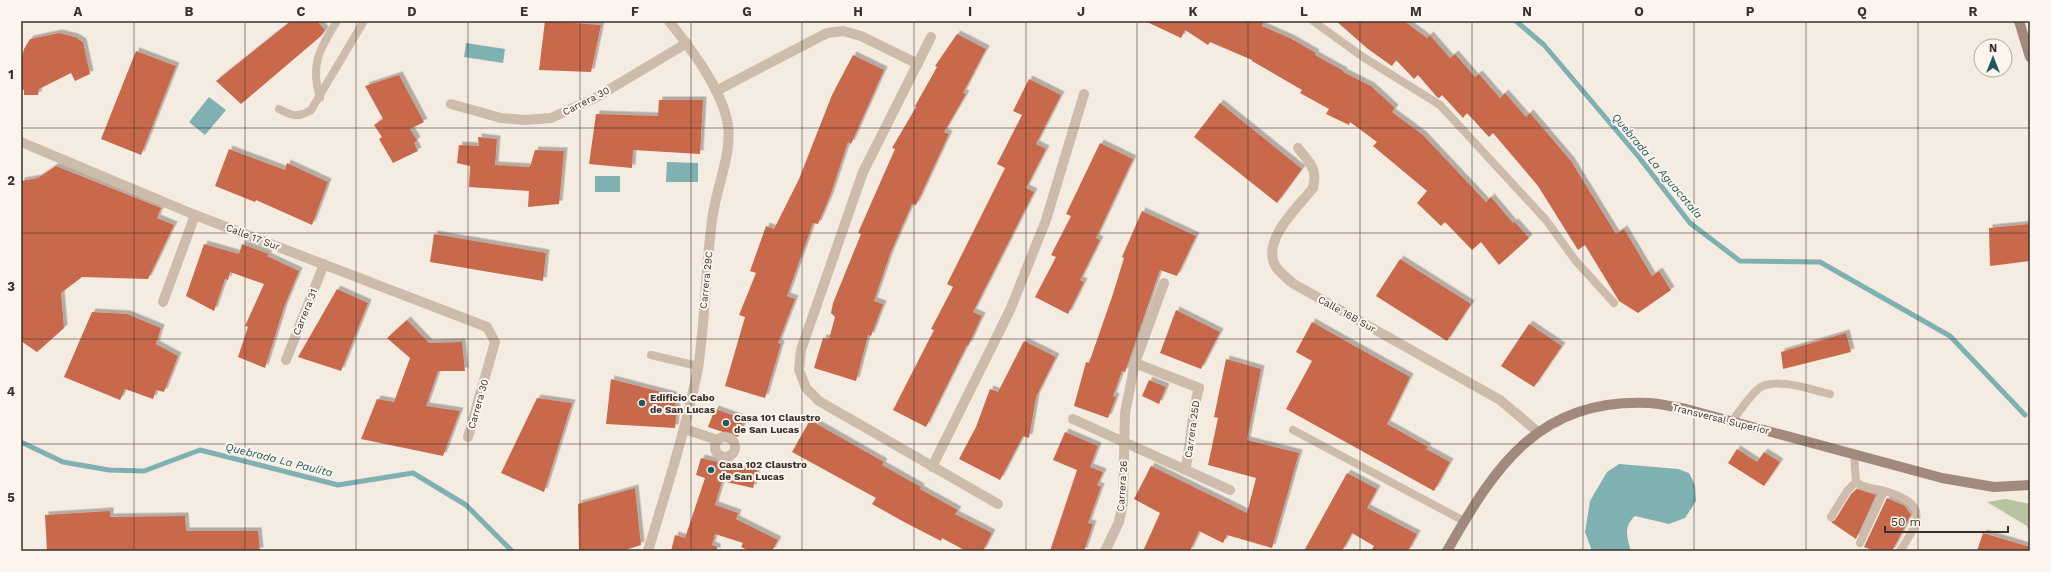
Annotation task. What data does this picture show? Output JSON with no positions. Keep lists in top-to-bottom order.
{
  "streets": {
    "main road": ["Transversal Superior"],
    "street": [
      "Carrera 30",
      "Calle 17 Sur",
      "Carrera 29C",
      "Carrera 31",
      "Calle 16B Sur",
      "Carrera 25D",
      "Carrera 26"
    ]
  },
  "crossings": [
    ["Carrera 30", "Calle 17 Sur"],
    ["Carrera 30", "Carrera 29C"],
    ["Calle 17 Sur", "Carrera 31"],
    ["Calle 16B Sur", "Transversal Superior"],
    ["Carrera 25D", "Carrera 26"]
  ],
  "water": ["Quebrada La Aguacatala", "Quebrada La Paulita"],
  "places": ["Edificio Cabo de San Lucas", "Casa 101 Claustro de San Lucas", "Casa 102 Claustro de San Lucas"],
  "scale_bar": "50 m",
  "north": "top",
  "grid": {
    "columns": [
      "A",
      "B",
      "C",
      "D",
      "E",
      "F",
      "G",
      "H",
      "I",
      "J",
      "K",
      "L",
      "M",
      "N",
      "O",
      "P",
      "Q",
      "R"
    ],
    "rows": [
      "1",
      "2",
      "3",
      "4",
      "5"
    ]
  }
}
